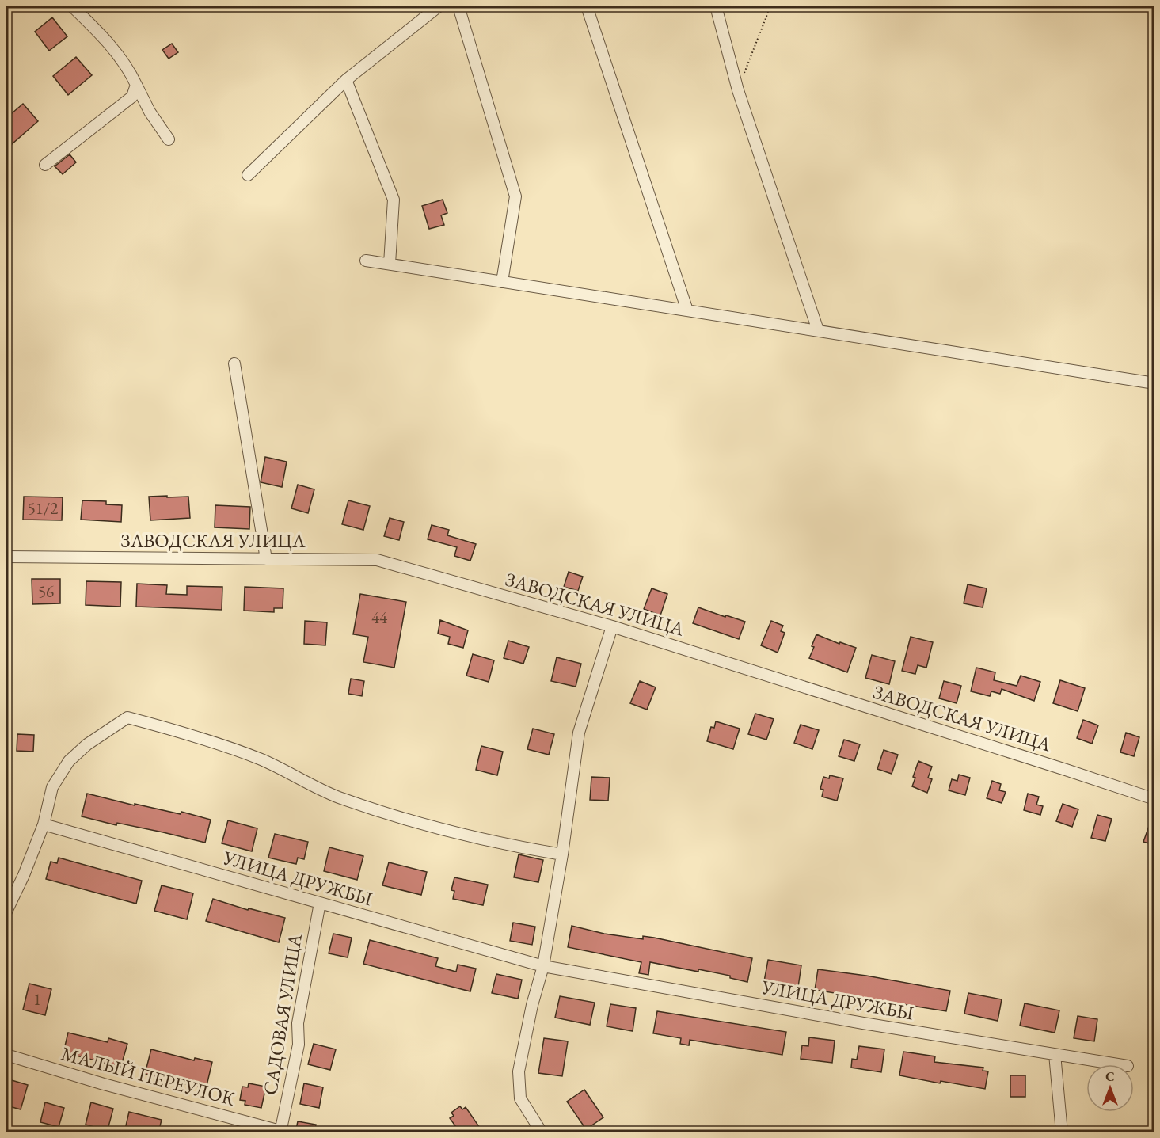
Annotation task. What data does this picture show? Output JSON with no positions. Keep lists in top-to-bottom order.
{
  "streets": {
    "street": [
      "ЗАВОДСКАЯ УЛИЦА",
      "УЛИЦА ДРУЖБЫ",
      "САДОВАЯ УЛИЦА",
      "МАЛЫЙ ПЕРЕУЛОК"
    ]
  },
  "crossings": [
    ["УЛИЦА ДРУЖБЫ", "САДОВАЯ УЛИЦА"],
    ["САДОВАЯ УЛИЦА", "МАЛЫЙ ПЕРЕУЛОК"]
  ],
  "house_numbers": [
    "51/2",
    "56",
    "44",
    "1"
  ],
  "north": "top"
}
